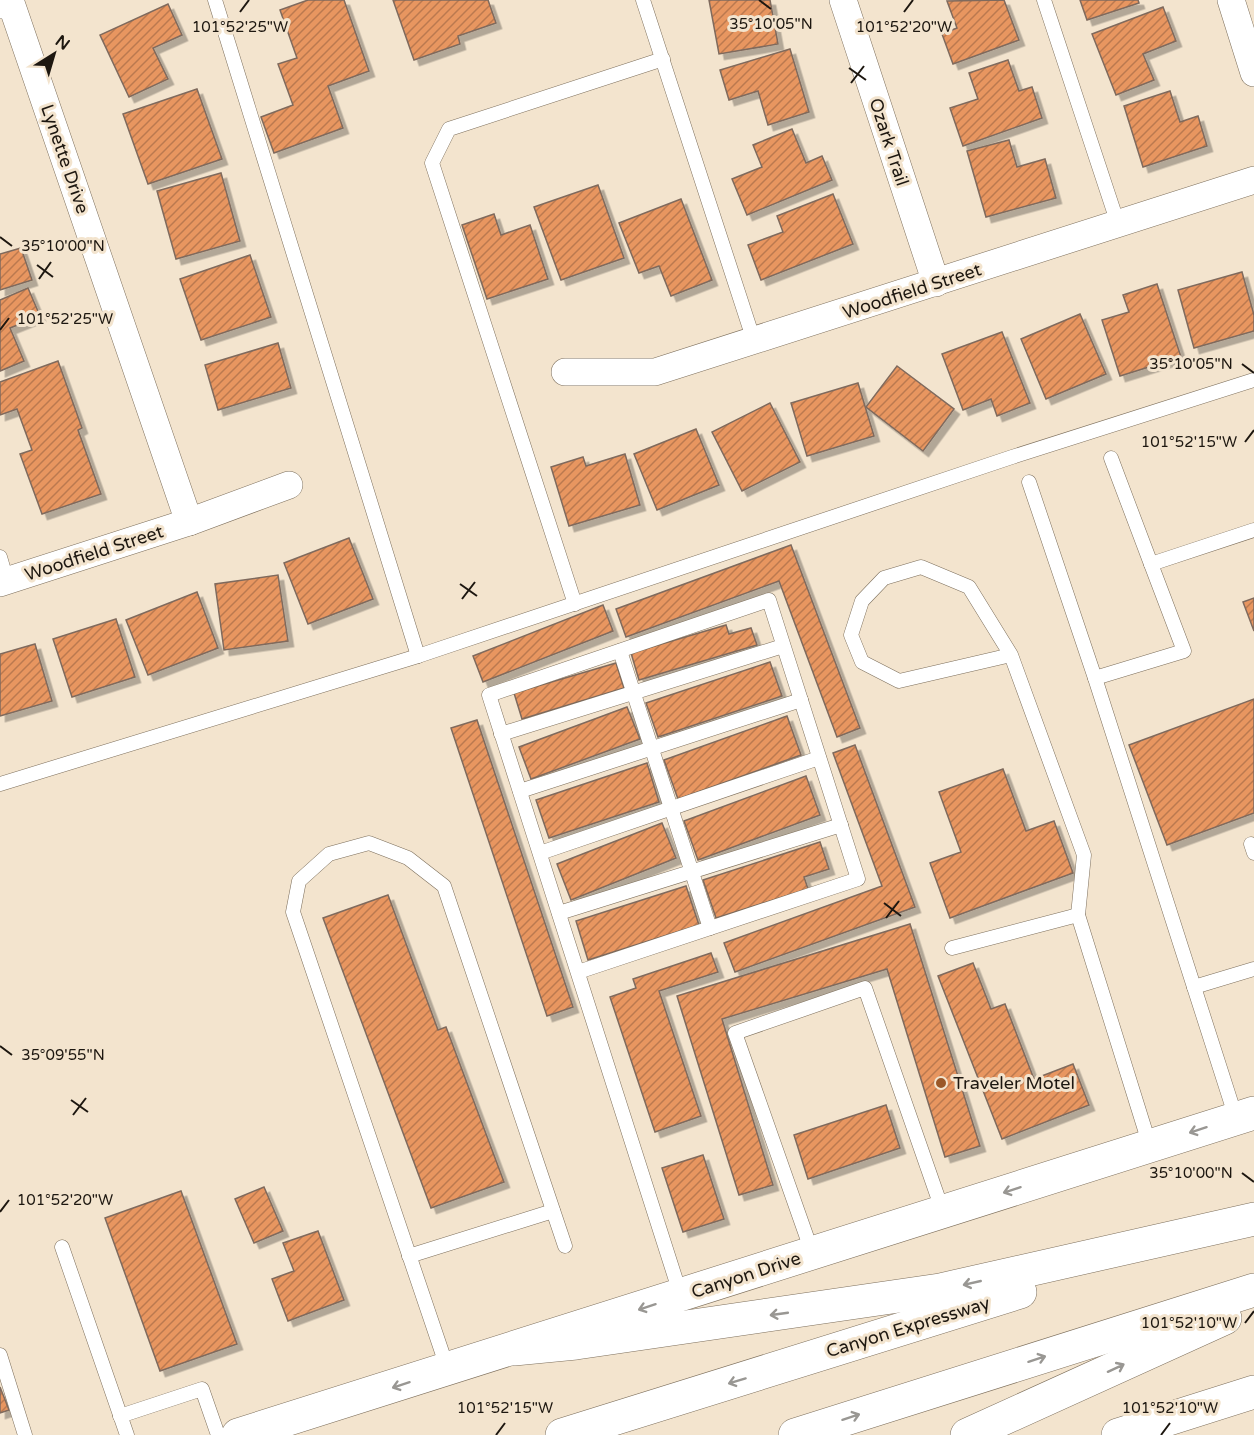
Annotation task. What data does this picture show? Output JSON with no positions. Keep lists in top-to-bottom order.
{
  "streets": {
    "main road": ["Canyon Drive", "Canyon Expressway"],
    "street": ["Ozark Trail", "Lynette Drive", "Woodfield Street"]
  },
  "crossings": [
    ["Ozark Trail", "Woodfield Street"],
    ["Lynette Drive", "Woodfield Street"]
  ],
  "places": ["Traveler Motel"],
  "north": "top right",
  "coordinates": [
    "35°10'05\"N",
    "101°52'25\"W",
    "101°52'20\"W",
    "35°10'00\"N",
    "101°52'15\"W",
    "35°09'55\"N",
    "101°52'10\"W"
  ]
}
